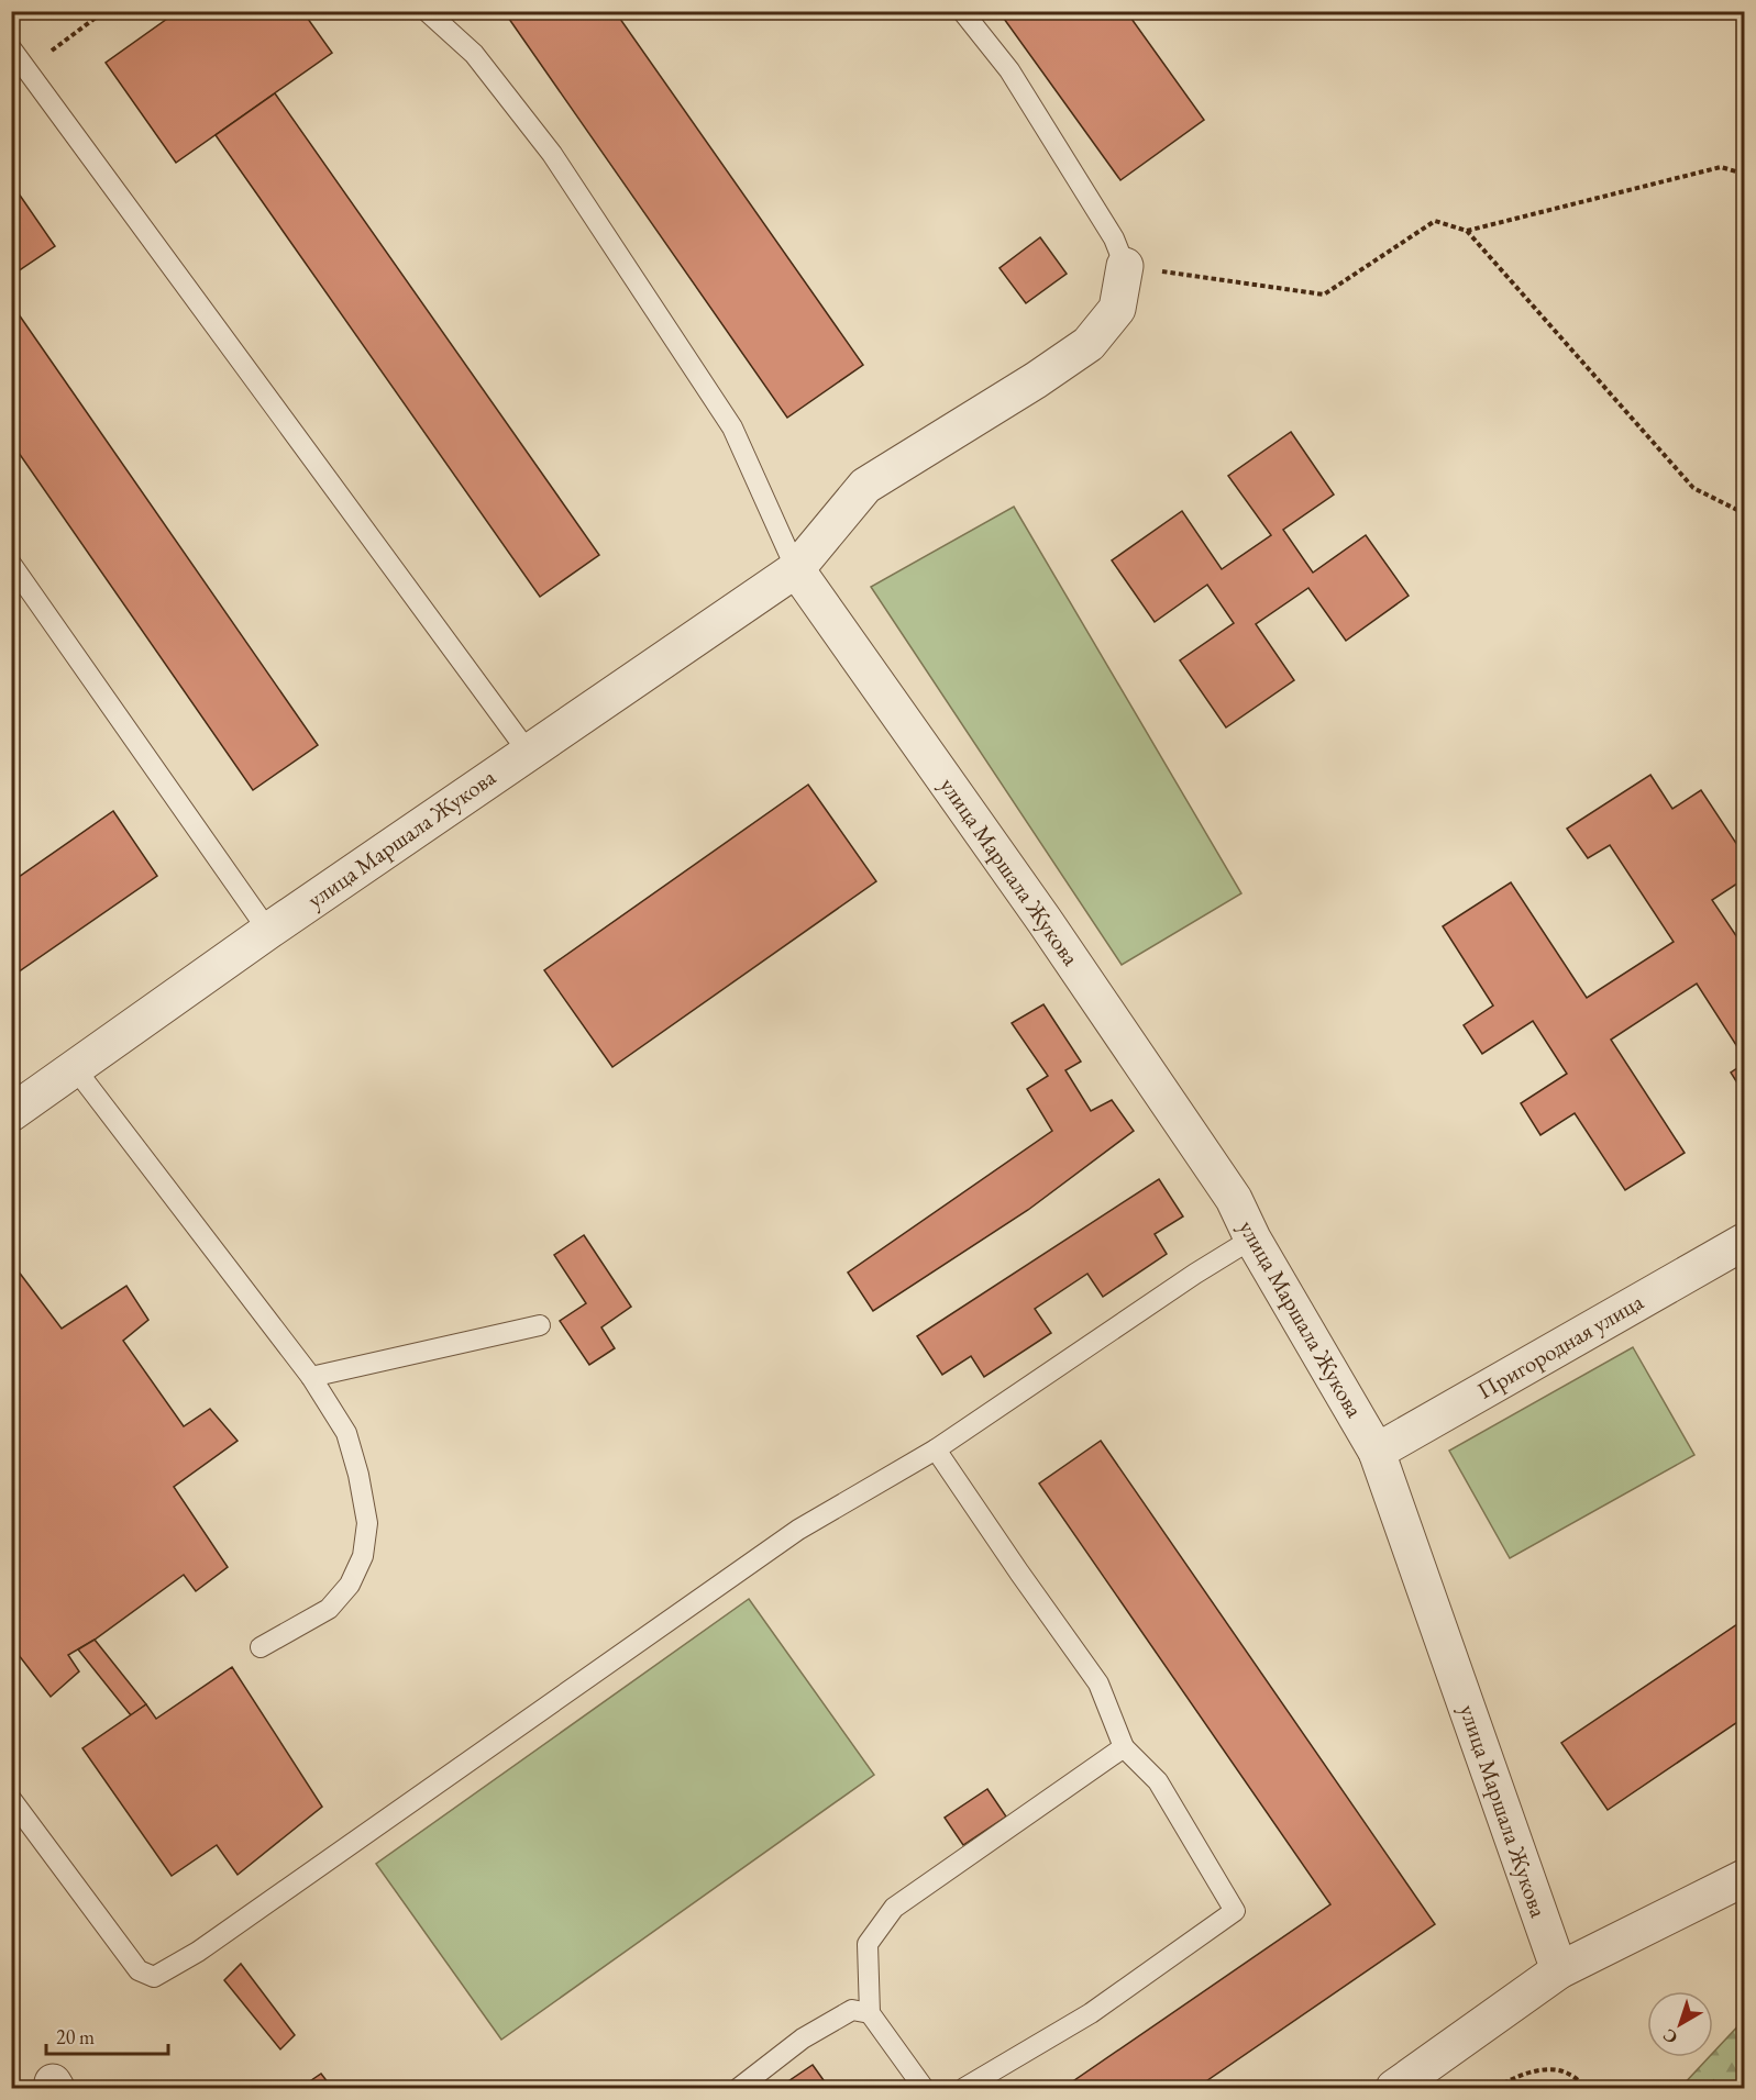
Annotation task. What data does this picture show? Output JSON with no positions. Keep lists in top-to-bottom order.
{
  "streets": {
    "street": ["улица Маршала Жукова", "Пригородная улица"]
  },
  "crossings": [
    ["улица Маршала Жукова", "Пригородная улица"]
  ],
  "scale_bar": "20 m",
  "north": "bottom left"
}
